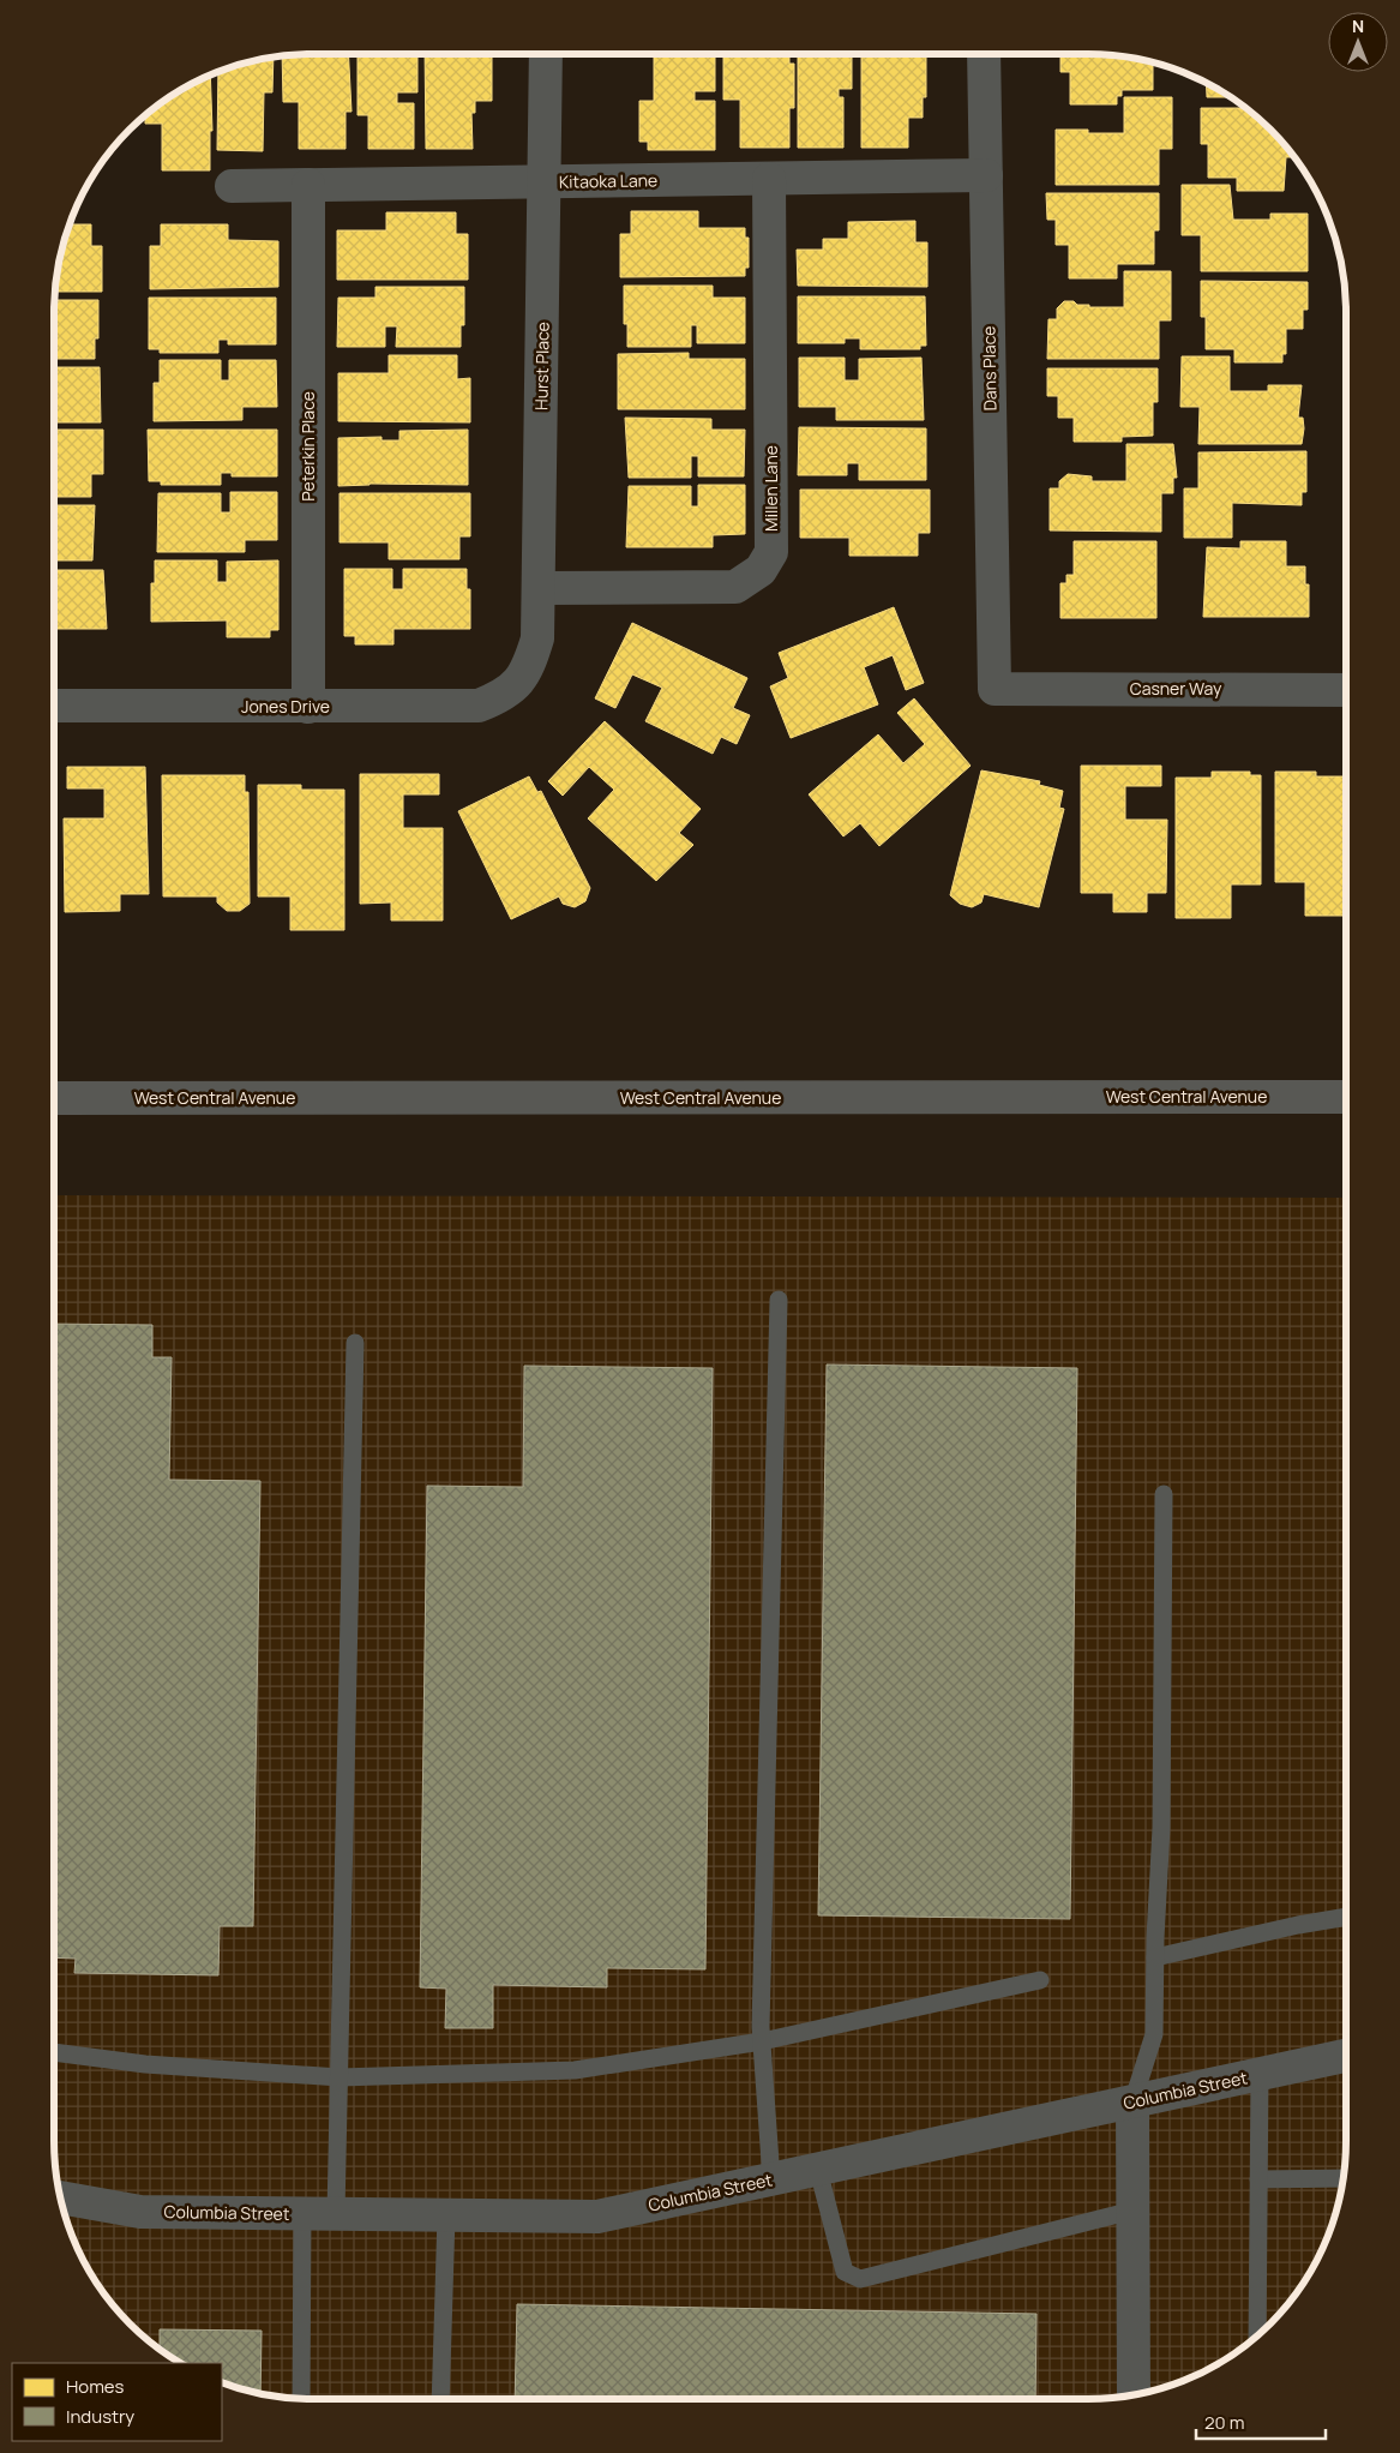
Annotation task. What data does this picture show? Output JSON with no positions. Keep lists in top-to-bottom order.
{
  "streets": {
    "main road": ["West Central Avenue"],
    "street": [
      "Kitaoka Lane",
      "Hurst Place",
      "Dans Place",
      "Peterkin Place",
      "Millen Lane",
      "Casner Way",
      "Jones Drive",
      "Columbia Street"
    ]
  },
  "crossings": [
    ["Kitaoka Lane", "Hurst Place"],
    ["Kitaoka Lane", "Dans Place"],
    ["Kitaoka Lane", "Peterkin Place"],
    ["Kitaoka Lane", "Millen Lane"],
    ["Hurst Place", "Millen Lane"],
    ["Hurst Place", "Jones Drive"],
    ["Dans Place", "Casner Way"],
    ["Peterkin Place", "Jones Drive"]
  ],
  "legend": ["Homes", "Industry"],
  "scale_bar": "20 m",
  "north": "top"
}
